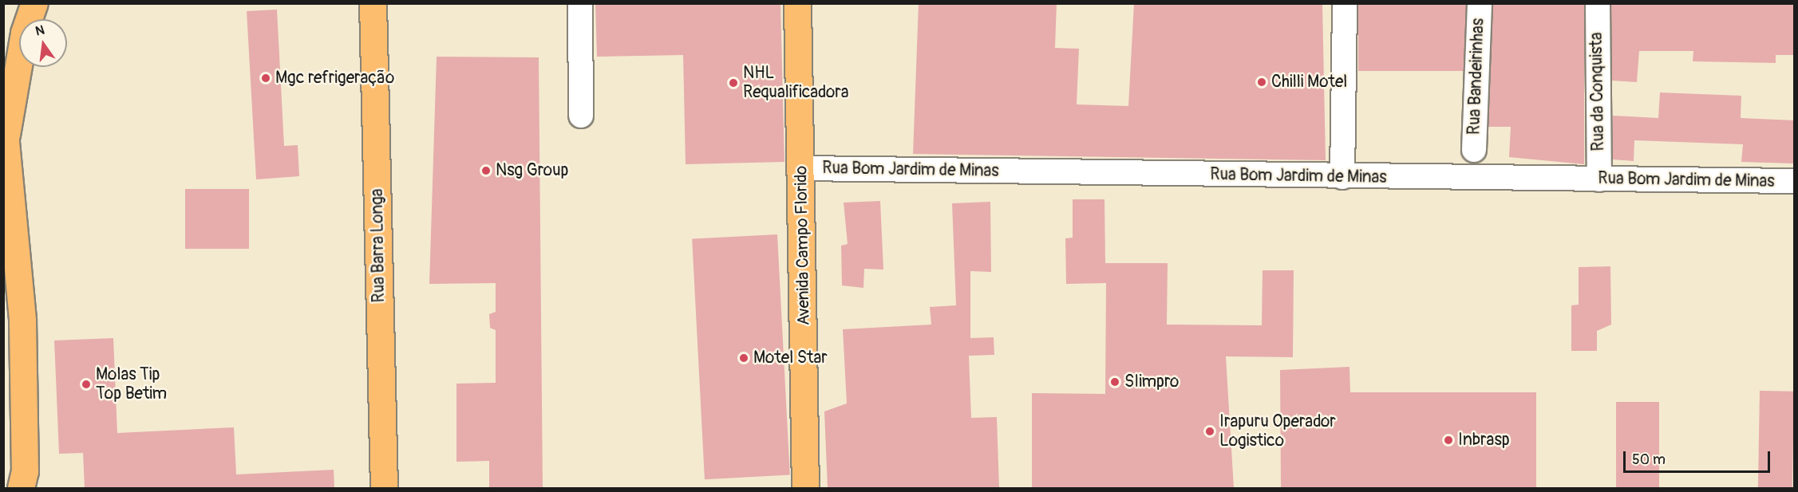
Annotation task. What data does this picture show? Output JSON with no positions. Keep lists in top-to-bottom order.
{
  "streets": {
    "main road": ["Rua Barra Longa", "Avenida Campo Florido"],
    "street": ["Rua Bandeirinhas", "Rua da Conquista", "Rua Bom Jardim de Minas"]
  },
  "crossings": [
    ["Rua da Conquista", "Rua Bom Jardim de Minas"],
    ["Rua Bom Jardim de Minas", "Avenida Campo Florido"]
  ],
  "places": [
    "Mgc refrigeração",
    "Chilli Motel",
    "NHL Requalificadora",
    "Nsg Group",
    "Motel Star",
    "SIimpro",
    "Molas Tip Top Betim",
    "Irapuru Operador Logistico",
    "Inbrasp"
  ],
  "scale_bar": "50 m",
  "north": "top"
}
